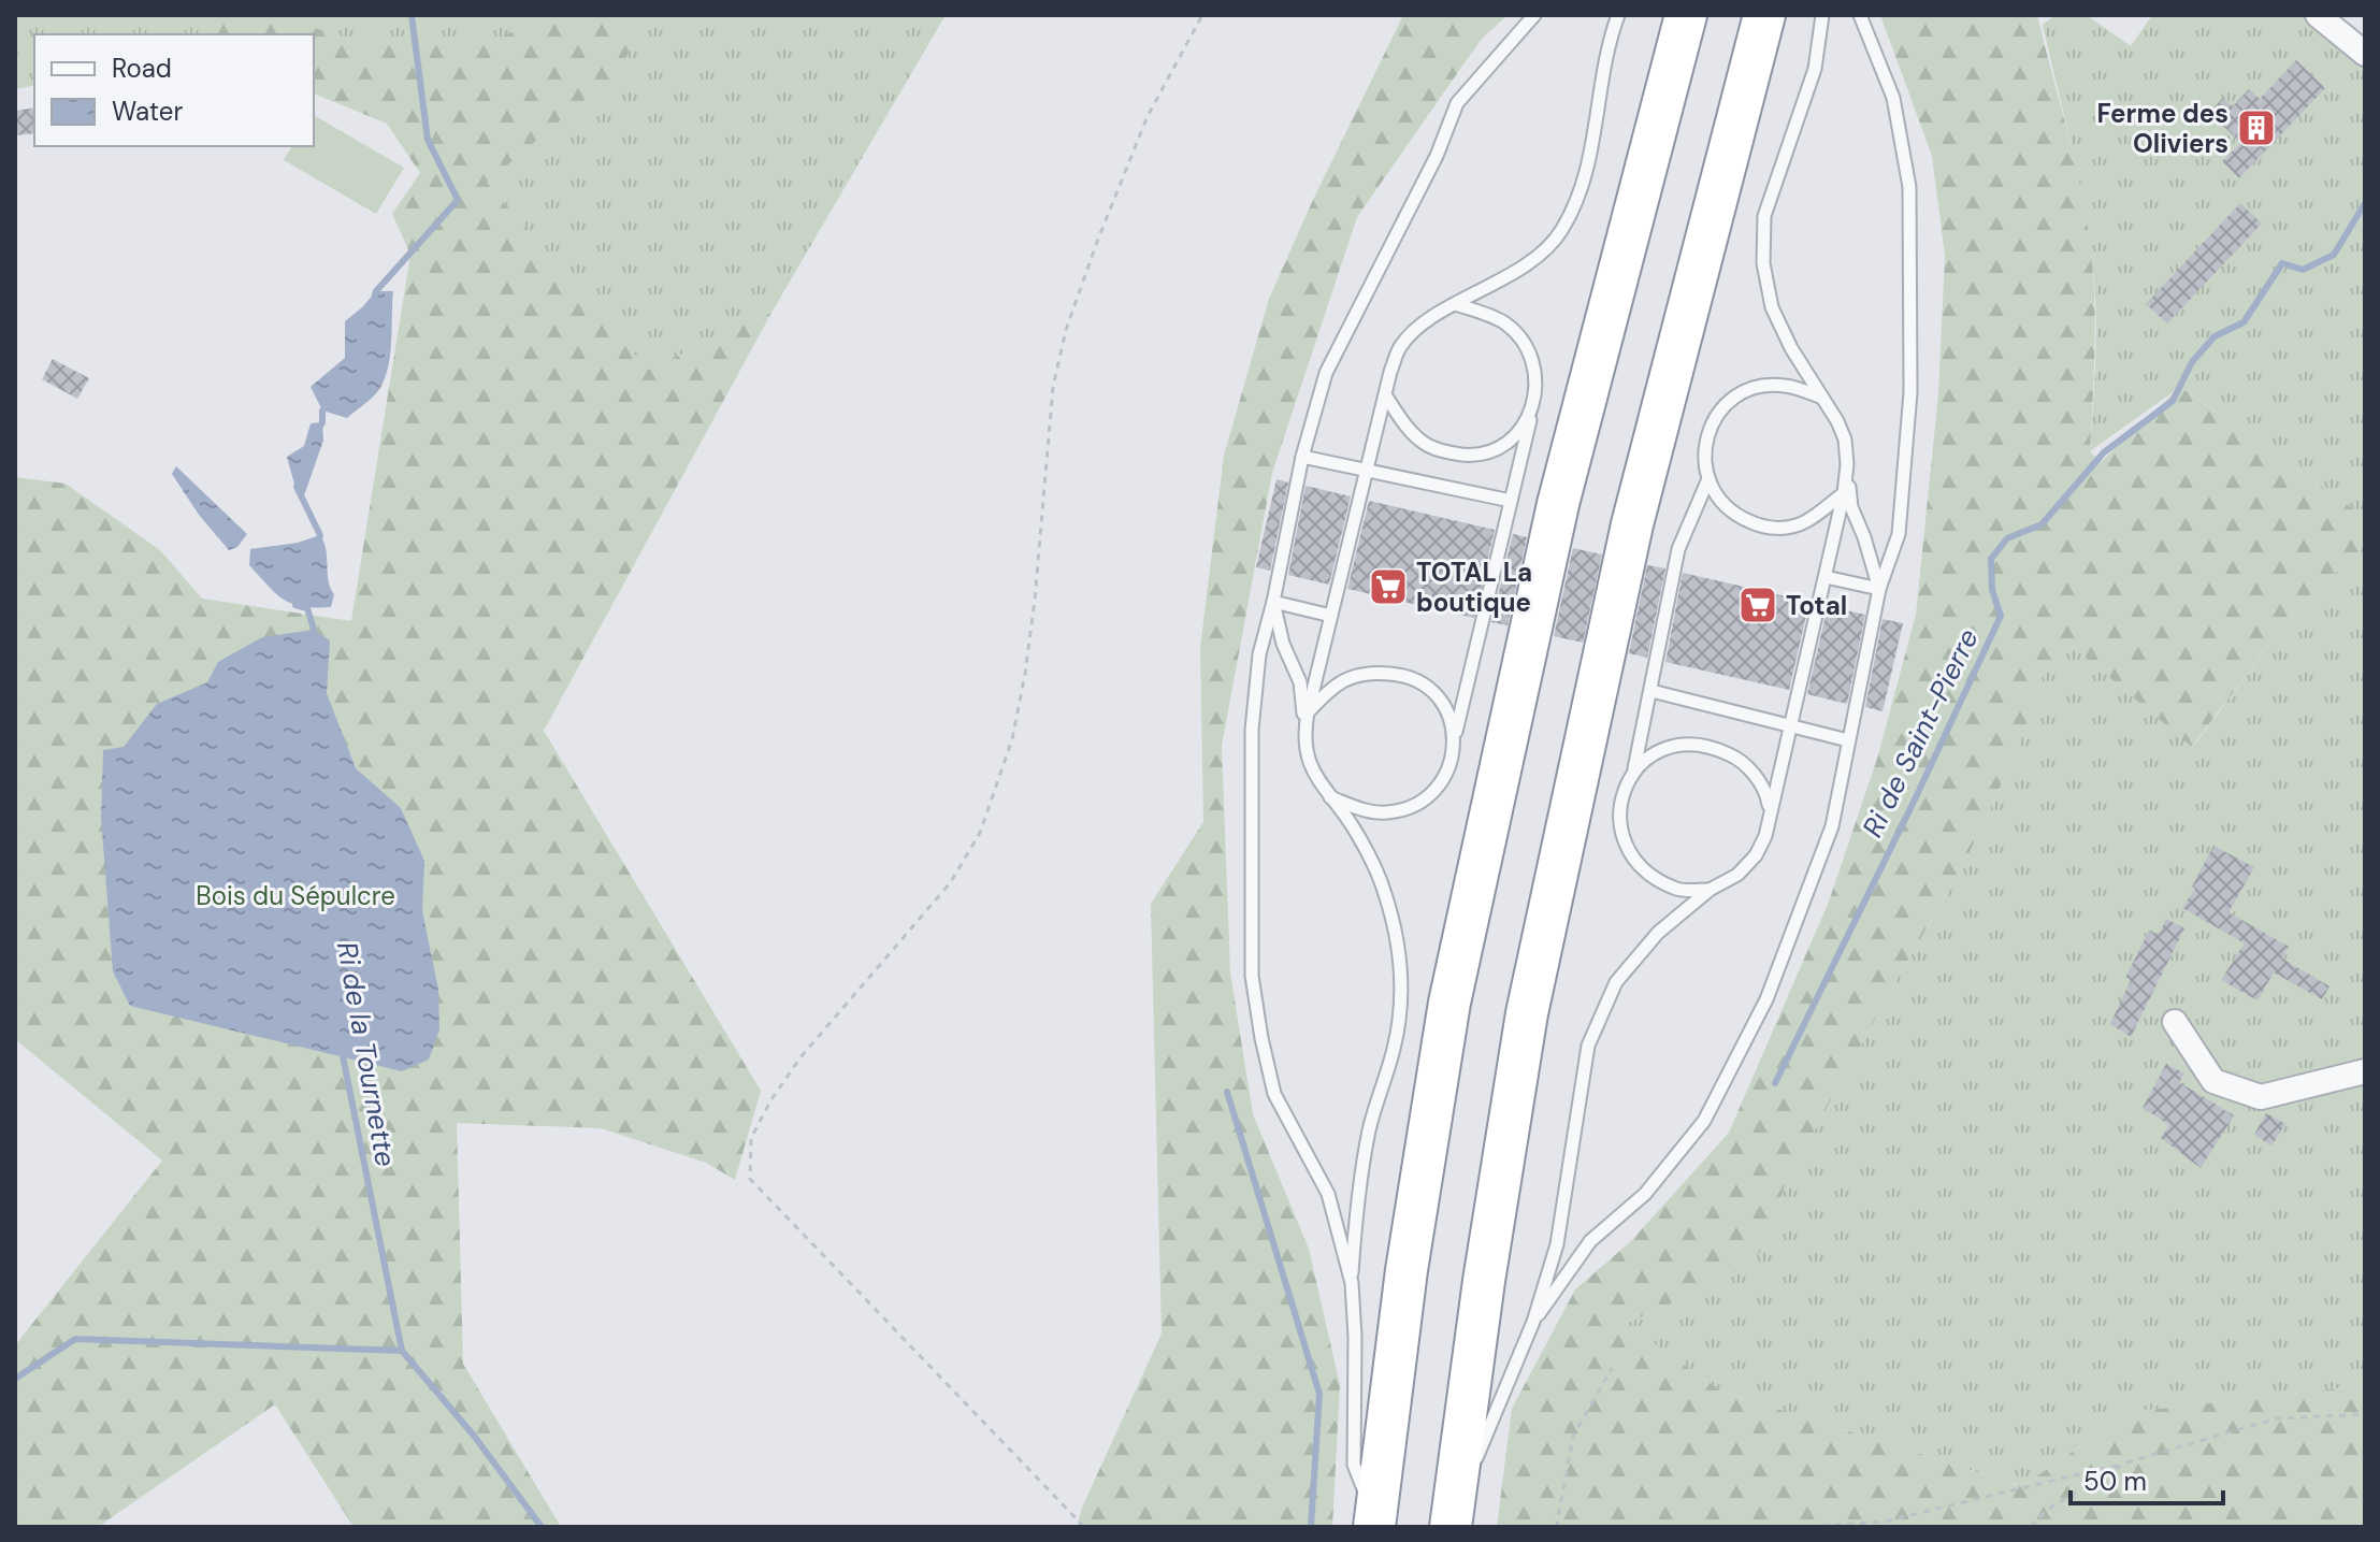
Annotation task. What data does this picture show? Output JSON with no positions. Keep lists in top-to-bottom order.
{
  "water": ["Ri de Saint-Pierre", "Ri de la Tournette"],
  "parks": ["Bois du Sépulcre"],
  "places": {
    "building": ["Ferme des Oliviers"],
    "supermarket": ["TOTAL La boutique", "Total"]
  },
  "legend": ["Road", "Water"],
  "scale_bar": "50 m"
}
